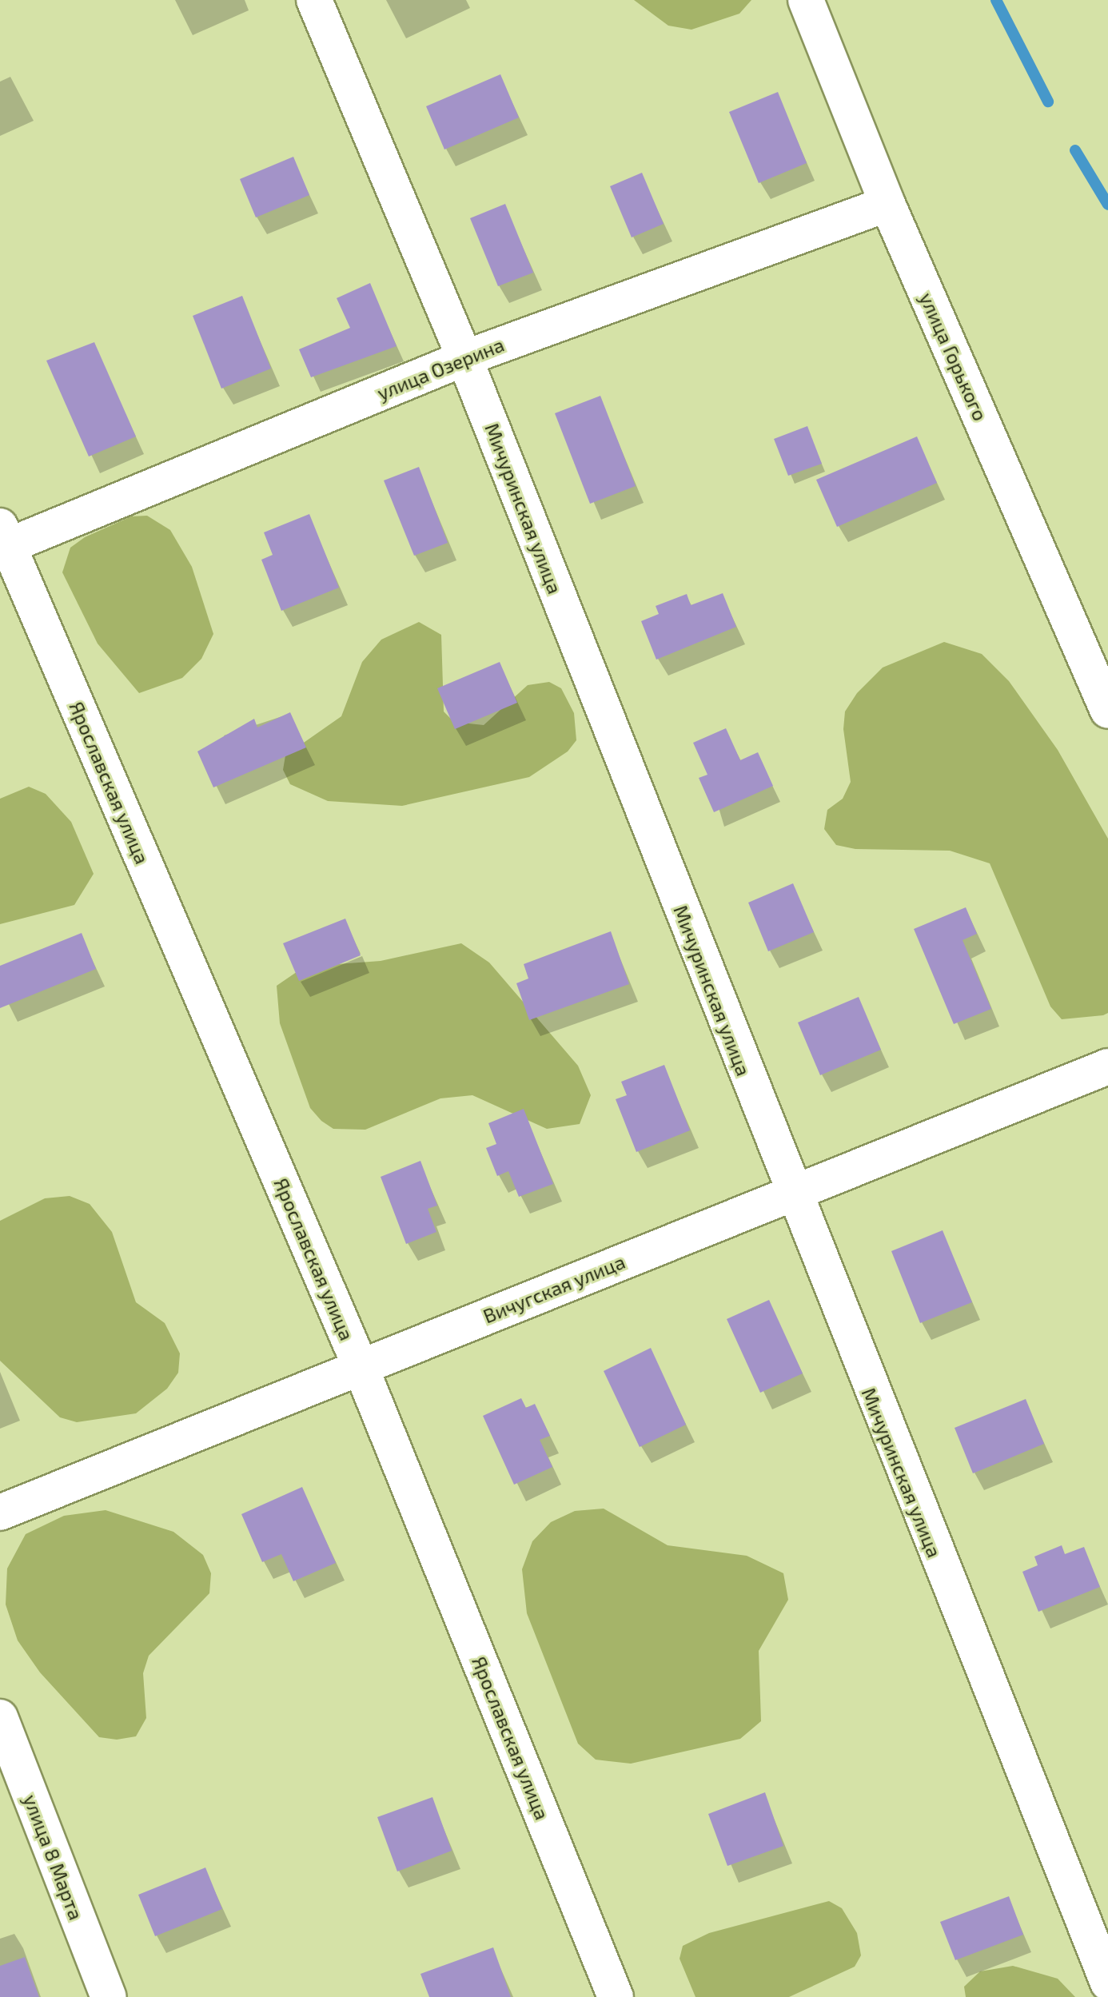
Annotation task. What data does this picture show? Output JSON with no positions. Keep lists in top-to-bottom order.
{
  "streets": {
    "street": [
      "улица Горького",
      "улица Озерина",
      "Мичуринская улица",
      "Ярославская улица",
      "Вичугская улица",
      "улица 8 Марта"
    ]
  },
  "crossings": [
    ["улица Горького", "улица Озерина"],
    ["улица Озерина", "Мичуринская улица"],
    ["улица Озерина", "Ярославская улица"],
    ["Мичуринская улица", "Вичугская улица"],
    ["Ярославская улица", "Вичугская улица"]
  ]
}
